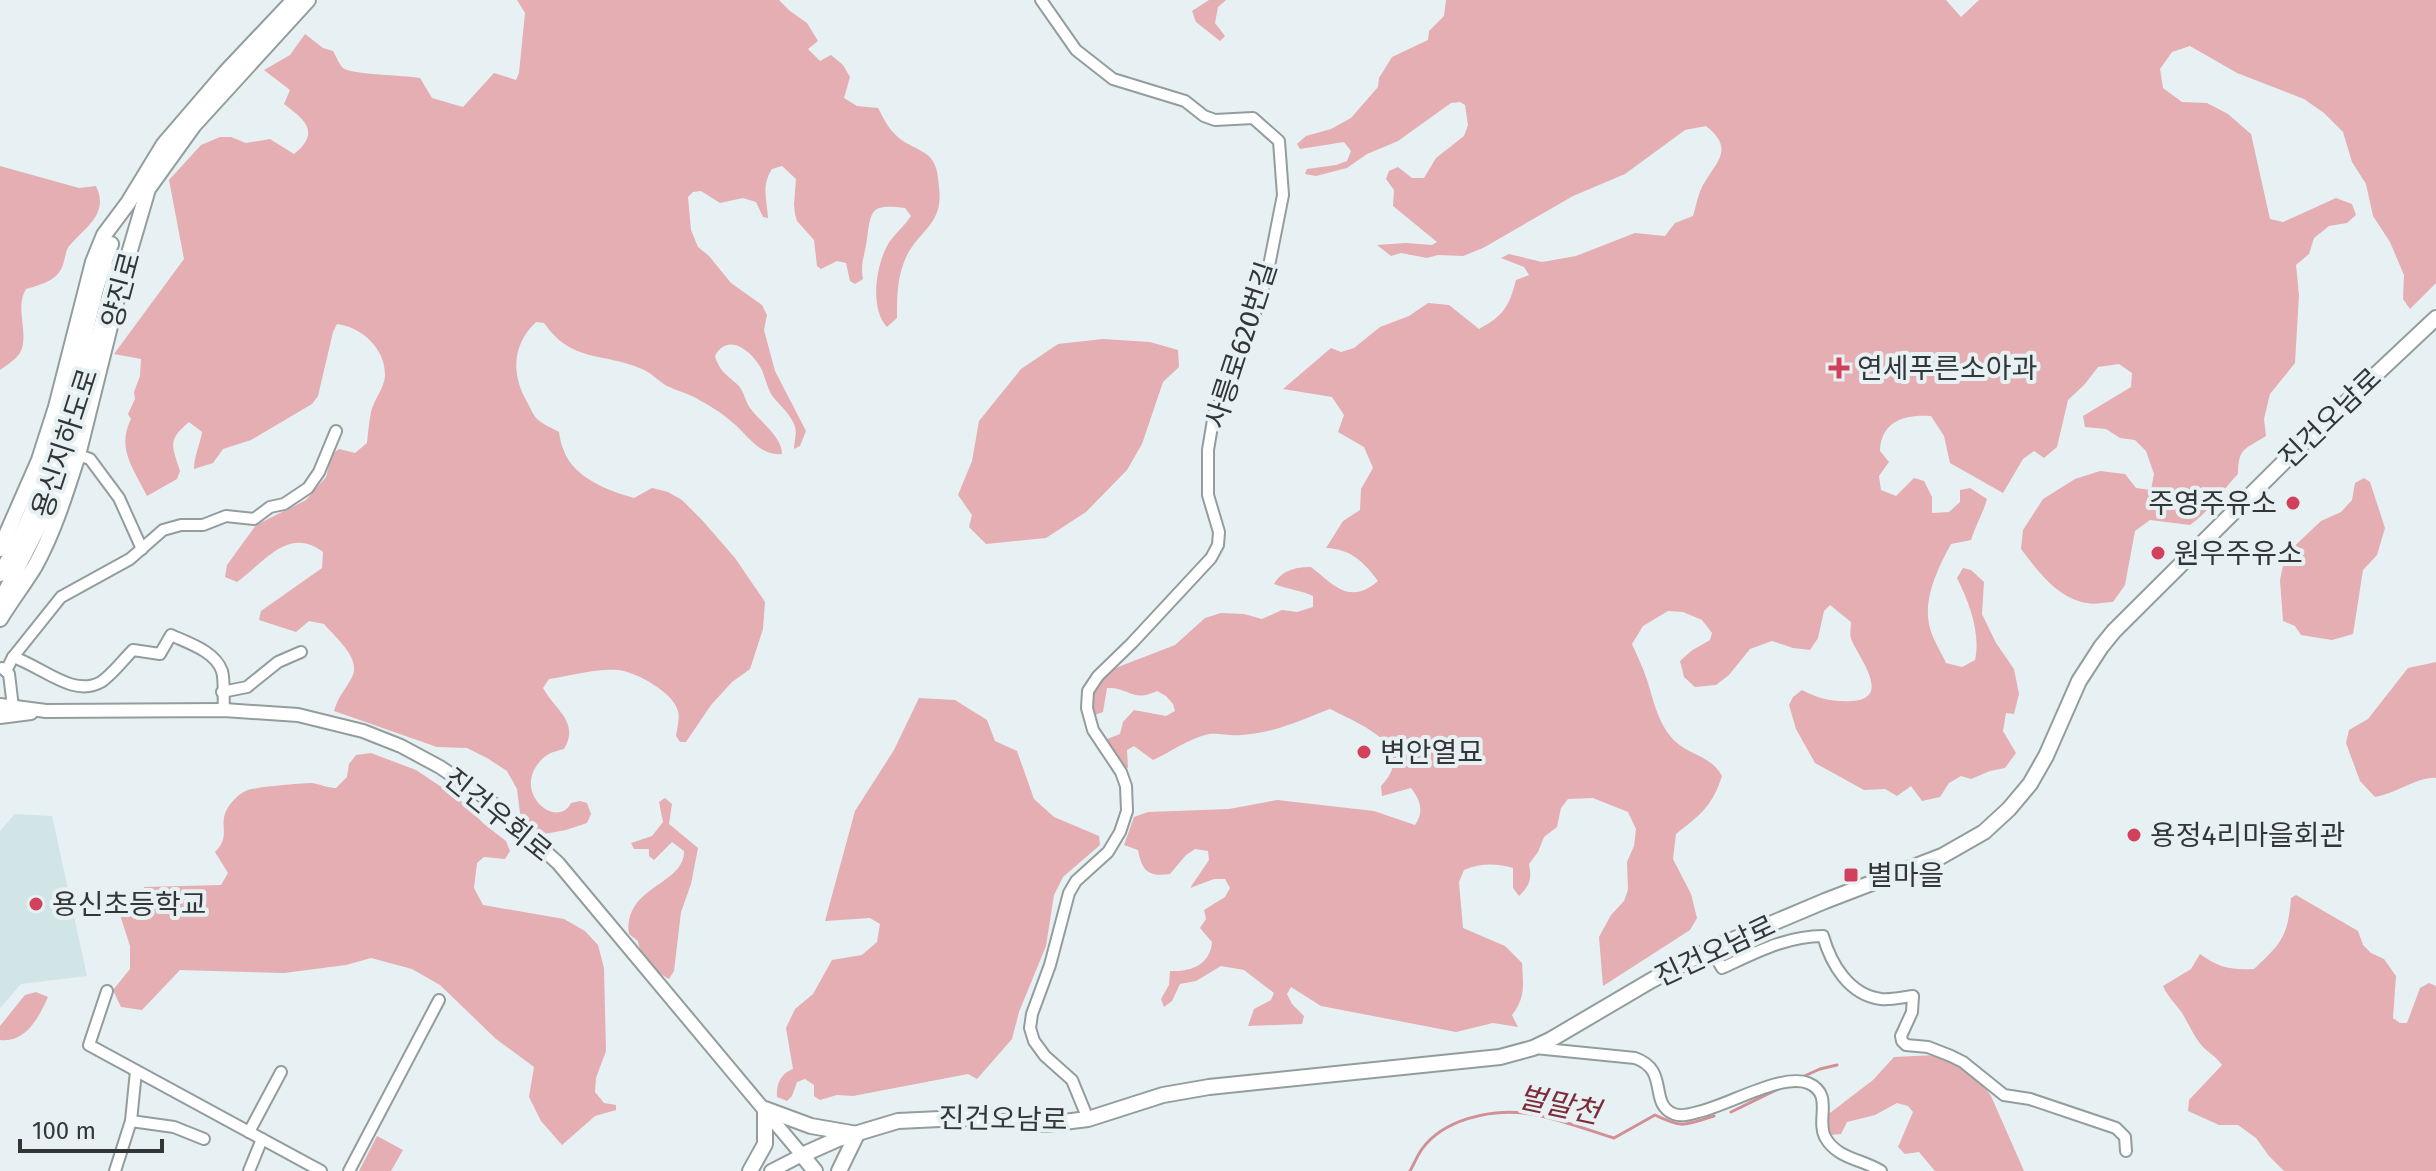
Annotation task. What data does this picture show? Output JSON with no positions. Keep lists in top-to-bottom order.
{
  "streets": {
    "main road": [
      "양진로",
      "진건오남로",
      "용신지하도로",
      "진건우회로"
    ],
    "street": ["사릉로620번길"]
  },
  "crossings": [
    ["양진로", "용신지하도로"],
    ["사릉로620번길", "진건오남로"],
    ["진건오남로", "진건우회로"]
  ],
  "water": ["벌말천"],
  "places": {
    "health": ["연세푸른소아과"],
    "other": [
      "주영주유소",
      "원우주유소",
      "변안열묘",
      "용정4리마을회관",
      "용신초등학교"
    ],
    "transit": ["별마을"]
  },
  "scale_bar": "100 m"
}
